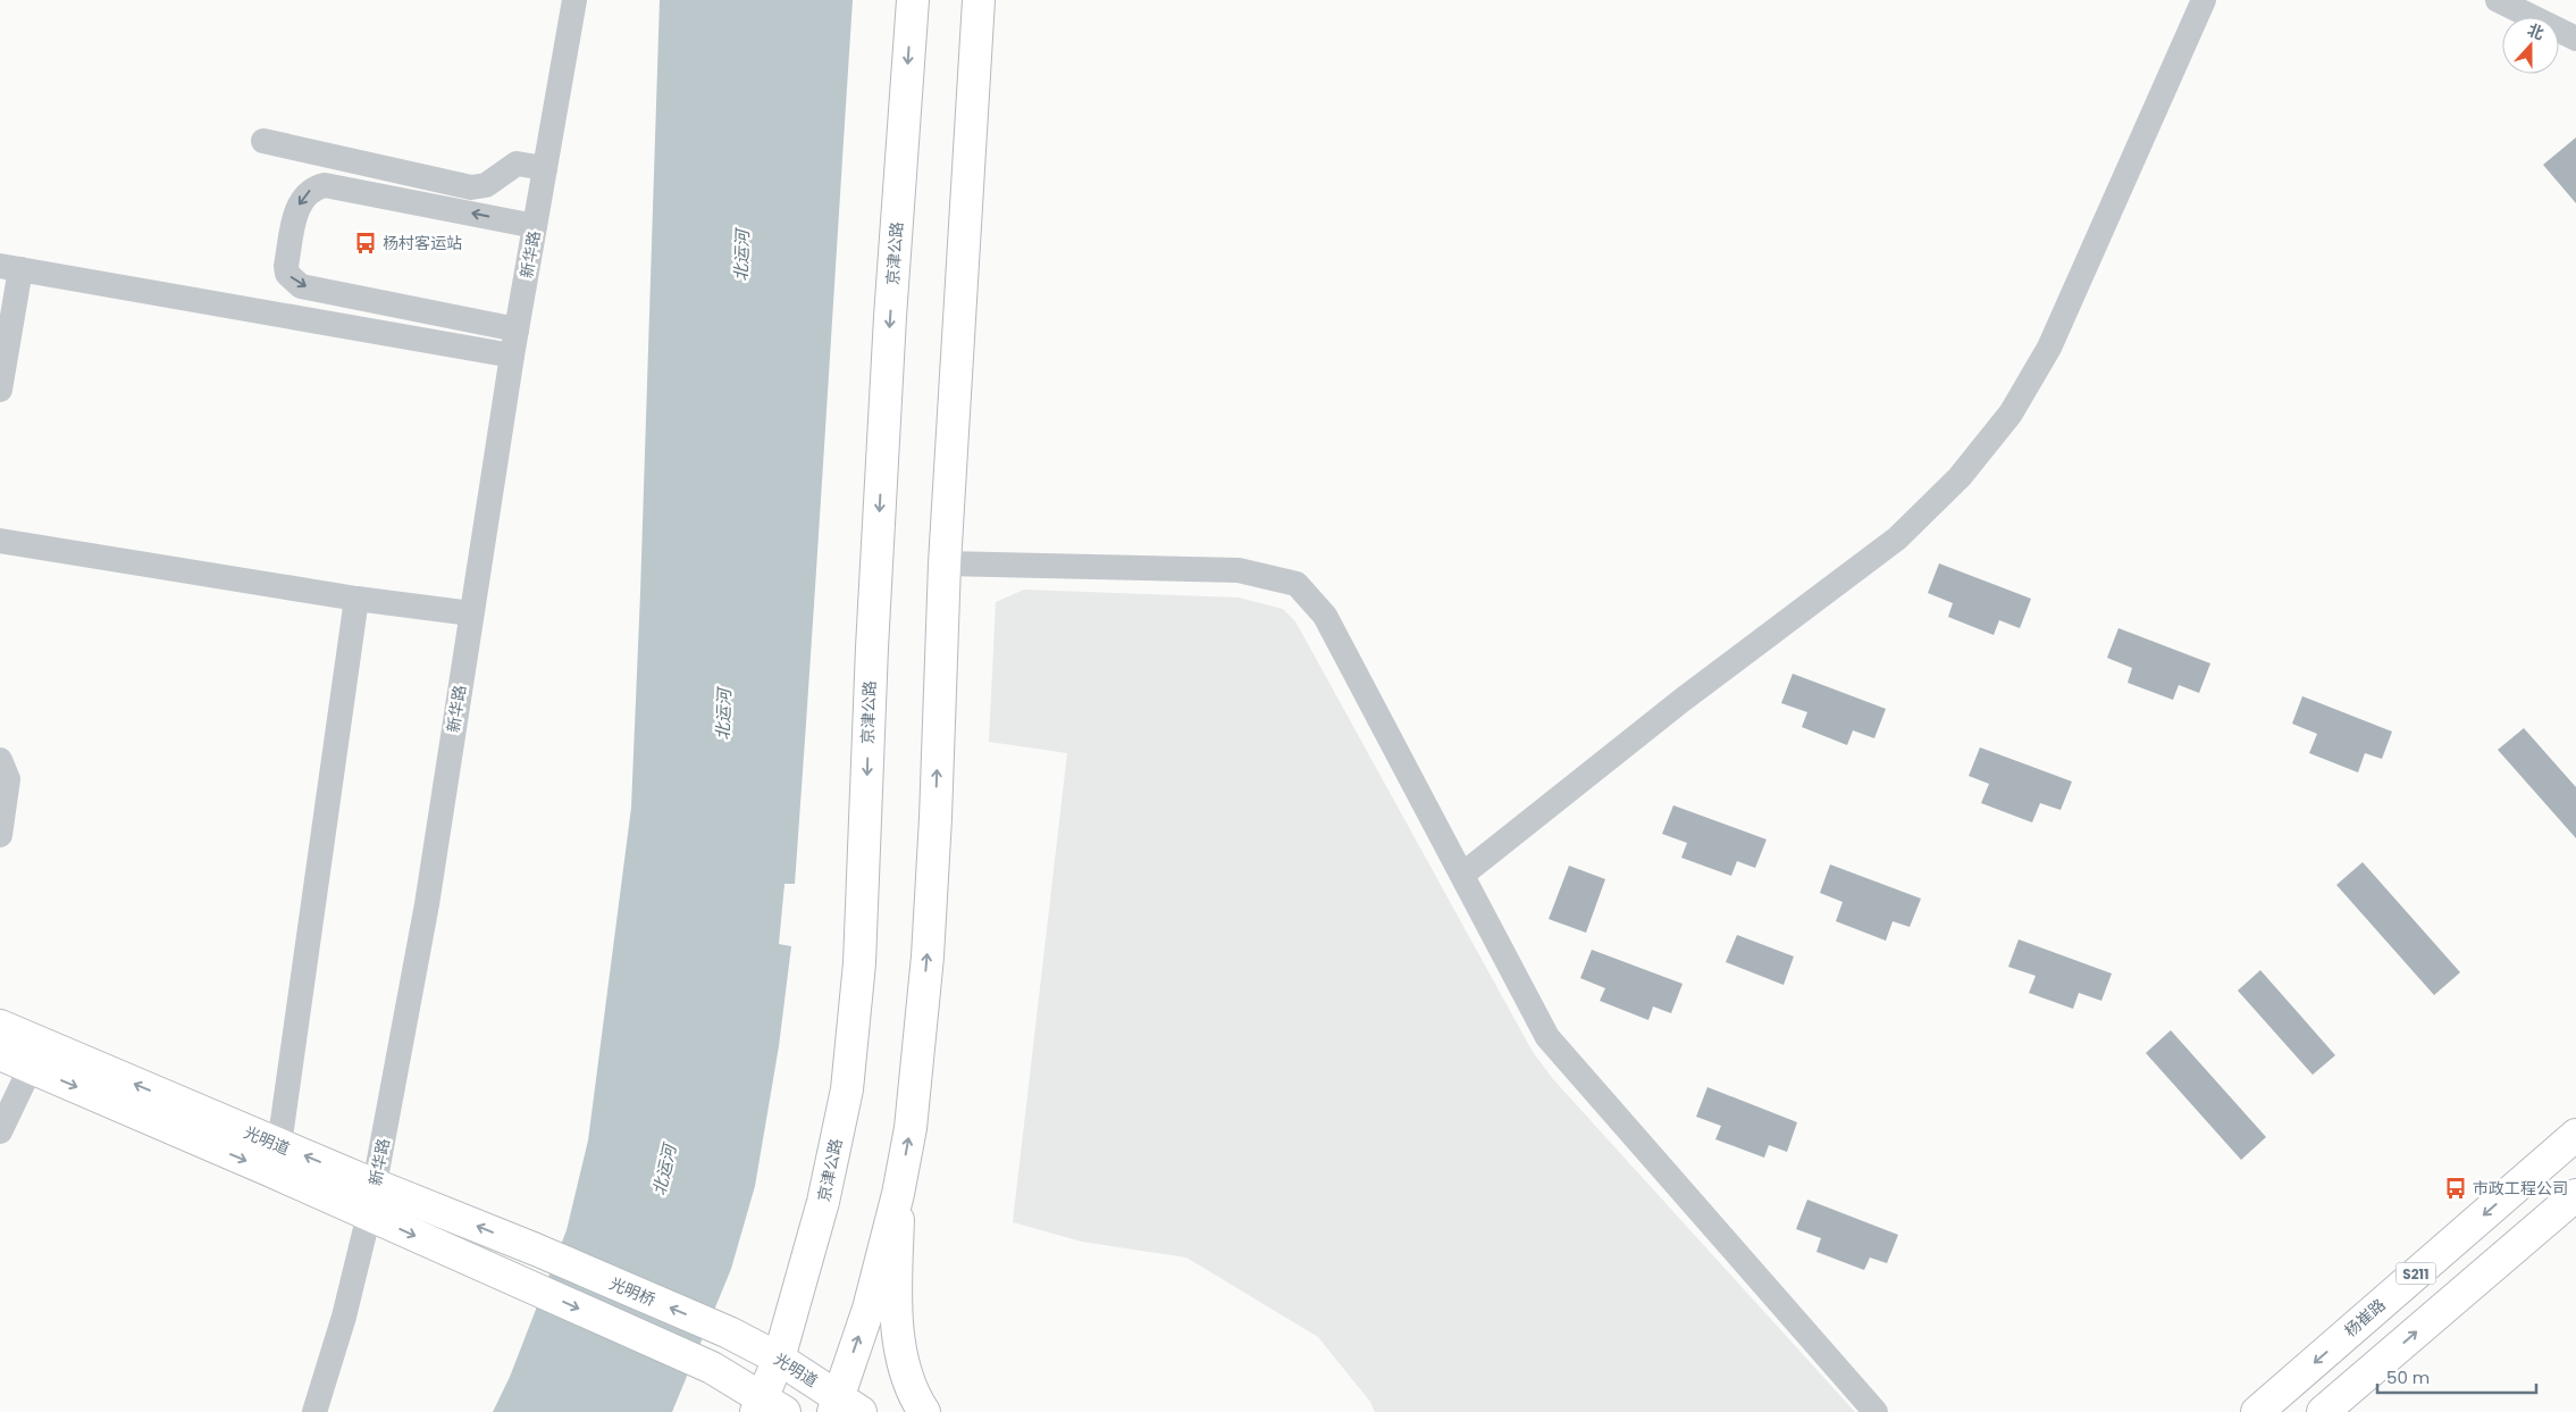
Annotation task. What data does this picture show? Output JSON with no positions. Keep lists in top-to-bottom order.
{
  "streets": {
    "main road": [
      "京津公路",
      "光明道",
      "S211",
      "光明桥",
      "杨崔路"
    ],
    "street": ["新华路"]
  },
  "crossings": [
    ["京津公路", "光明道"],
    ["新华路", "光明道"],
    ["光明道", "光明桥"]
  ],
  "one_way": ["光明桥"],
  "water": ["北运河"],
  "places": {
    "bus stop": ["杨村客运站", "市政工程公司"]
  },
  "scale_bar": "50 m",
  "north": "top"
}
